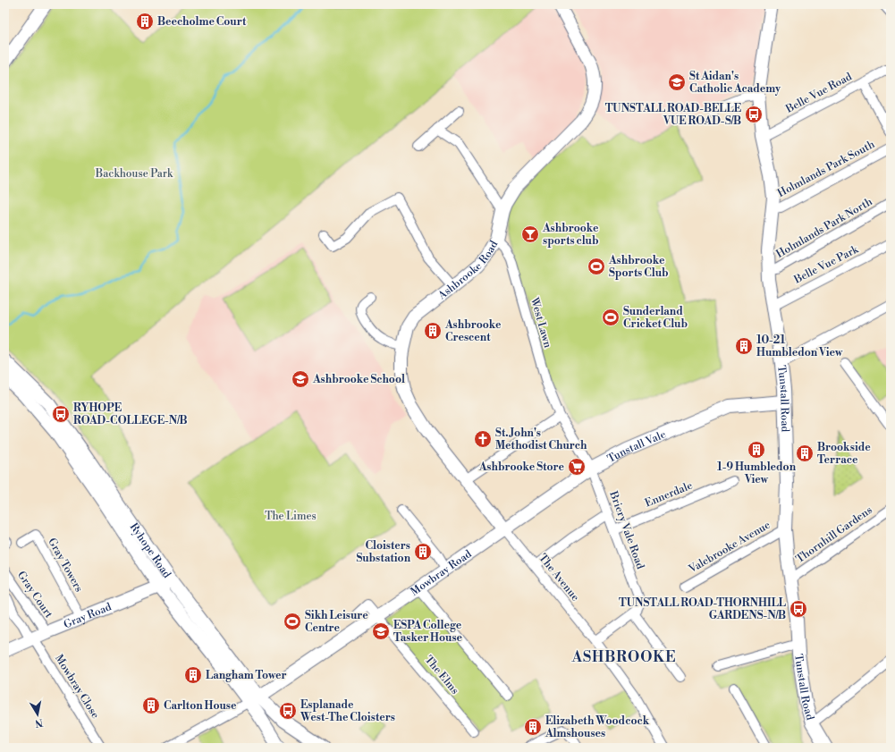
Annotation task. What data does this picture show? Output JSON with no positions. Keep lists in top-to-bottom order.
{
  "streets": {
    "street": [
      "Belle Vue Road",
      "Holmlands Park South",
      "Holmlands Park North",
      "Belle Vue Park",
      "Ashbrooke Road",
      "West Lawn",
      "Tunstall Road",
      "Tunstall Vale",
      "Ennerdale",
      "Briery Vale Road",
      "Thornhill Gardens",
      "Valebrooke Avenue",
      "Ryhope Road",
      "Gray Towers",
      "Mowbray Road",
      "The Avenue",
      "Gray Court",
      "Gray Road",
      "The Elms",
      "Mowbray Close"
    ]
  },
  "crossings": [
    ["Belle Vue Road", "Tunstall Road"],
    ["Holmlands Park South", "Tunstall Road"],
    ["Holmlands Park North", "Tunstall Road"],
    ["Belle Vue Park", "Tunstall Road"],
    ["Ashbrooke Road", "West Lawn"],
    ["Ashbrooke Road", "Tunstall Vale"],
    ["Ashbrooke Road", "Mowbray Road"],
    ["Ashbrooke Road", "The Avenue"],
    ["West Lawn", "Briery Vale Road"],
    ["Tunstall Road", "Tunstall Vale"],
    ["Tunstall Road", "Thornhill Gardens"],
    ["Tunstall Road", "Valebrooke Avenue"],
    ["Tunstall Vale", "Briery Vale Road"],
    ["Tunstall Vale", "Mowbray Road"],
    ["Tunstall Vale", "The Avenue"],
    ["Ennerdale", "Briery Vale Road"],
    ["Ryhope Road", "Mowbray Road"],
    ["Ryhope Road", "Gray Road"],
    ["Gray Towers", "Gray Road"],
    ["Mowbray Road", "The Avenue"],
    ["Mowbray Road", "The Elms"],
    ["Gray Court", "Gray Road"],
    ["Gray Road", "Mowbray Close"]
  ],
  "districts": ["ASHBROOKE"],
  "parks": ["Backhouse Park", "The Limes"],
  "places": {
    "building": [
      "Beecholme Court",
      "Ashbrooke Crescent",
      "10-21 Humbledon View",
      "1-9 Humbledon View",
      "Brookside Terrace",
      "Cloisters Substation",
      "Langham Tower",
      "Carlton House",
      "Elizabeth Woodcock Almshouses"
    ],
    "school or university": ["St Aidan's Catholic Academy", "Ashbrooke School", "ESPA College Tasker House"],
    "bus stop": [
      "TUNSTALL ROAD-BELLE VUE ROAD-S/B",
      "RYHOPE ROAD-COLLEGE-N/B",
      "TUNSTALL ROAD-THORNHILL GARDENS-N/B",
      "Esplanade West-The Cloisters"
    ],
    "bar": ["Ashbrooke sports club"],
    "sports": ["Ashbrooke Sports Club", "Sunderland Cricket Club", "Sikh Leisure Centre"],
    "church": ["St. John's Methodist Church"],
    "supermarket": ["Ashbrooke Store"]
  },
  "north": "bottom"
}
